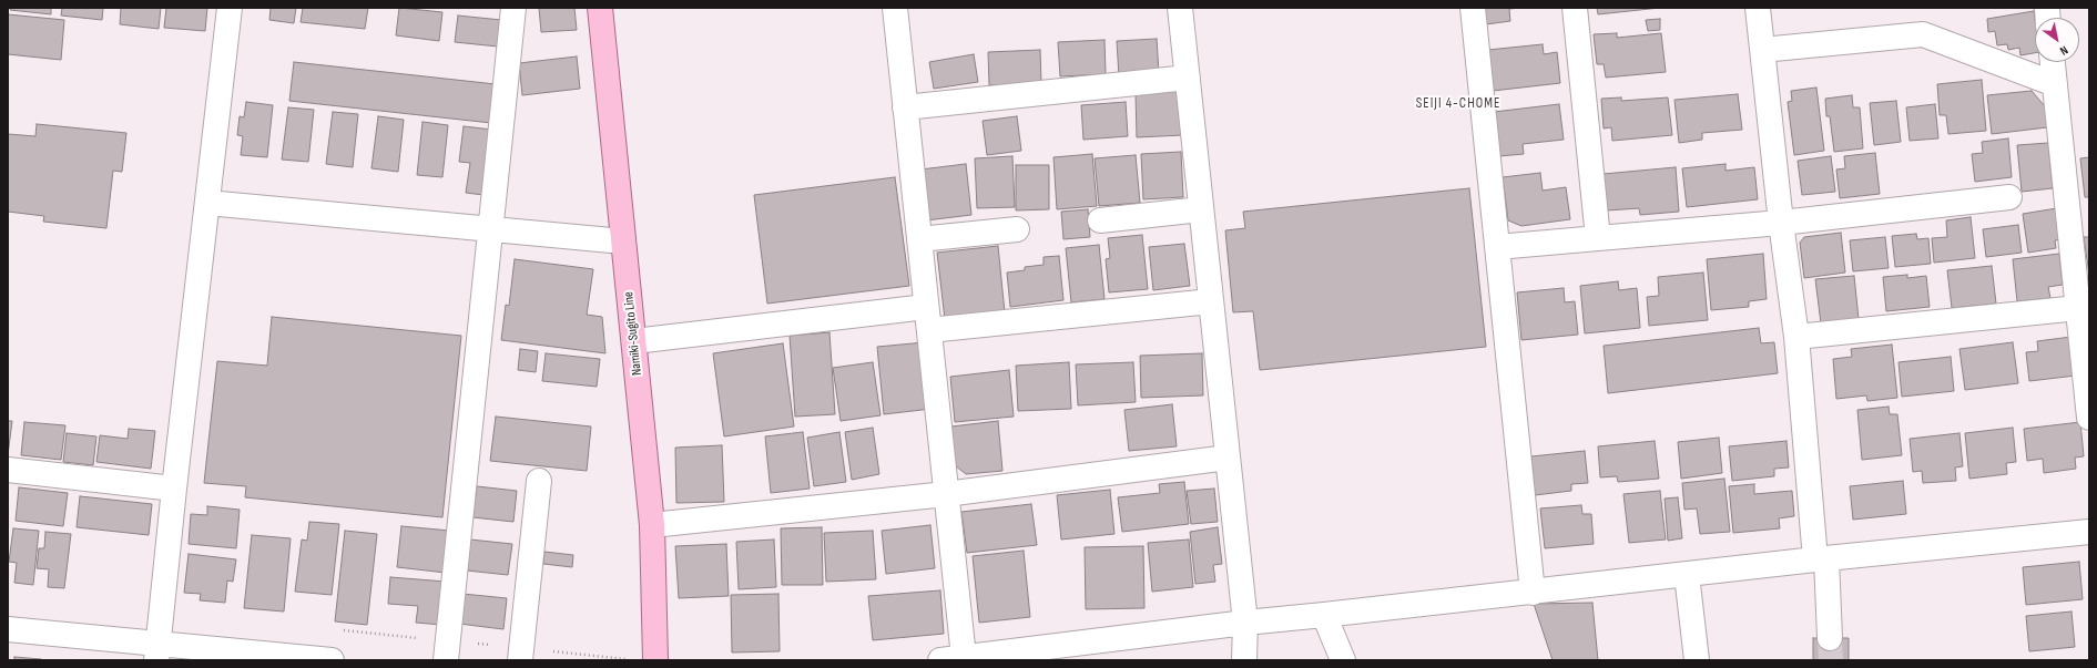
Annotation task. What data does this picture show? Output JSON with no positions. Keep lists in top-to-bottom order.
{
  "streets": {
    "main road": ["Namiki-Sugito Line"]
  },
  "districts": ["SEIJI 4-CHOME"],
  "north": "bottom right"
}
